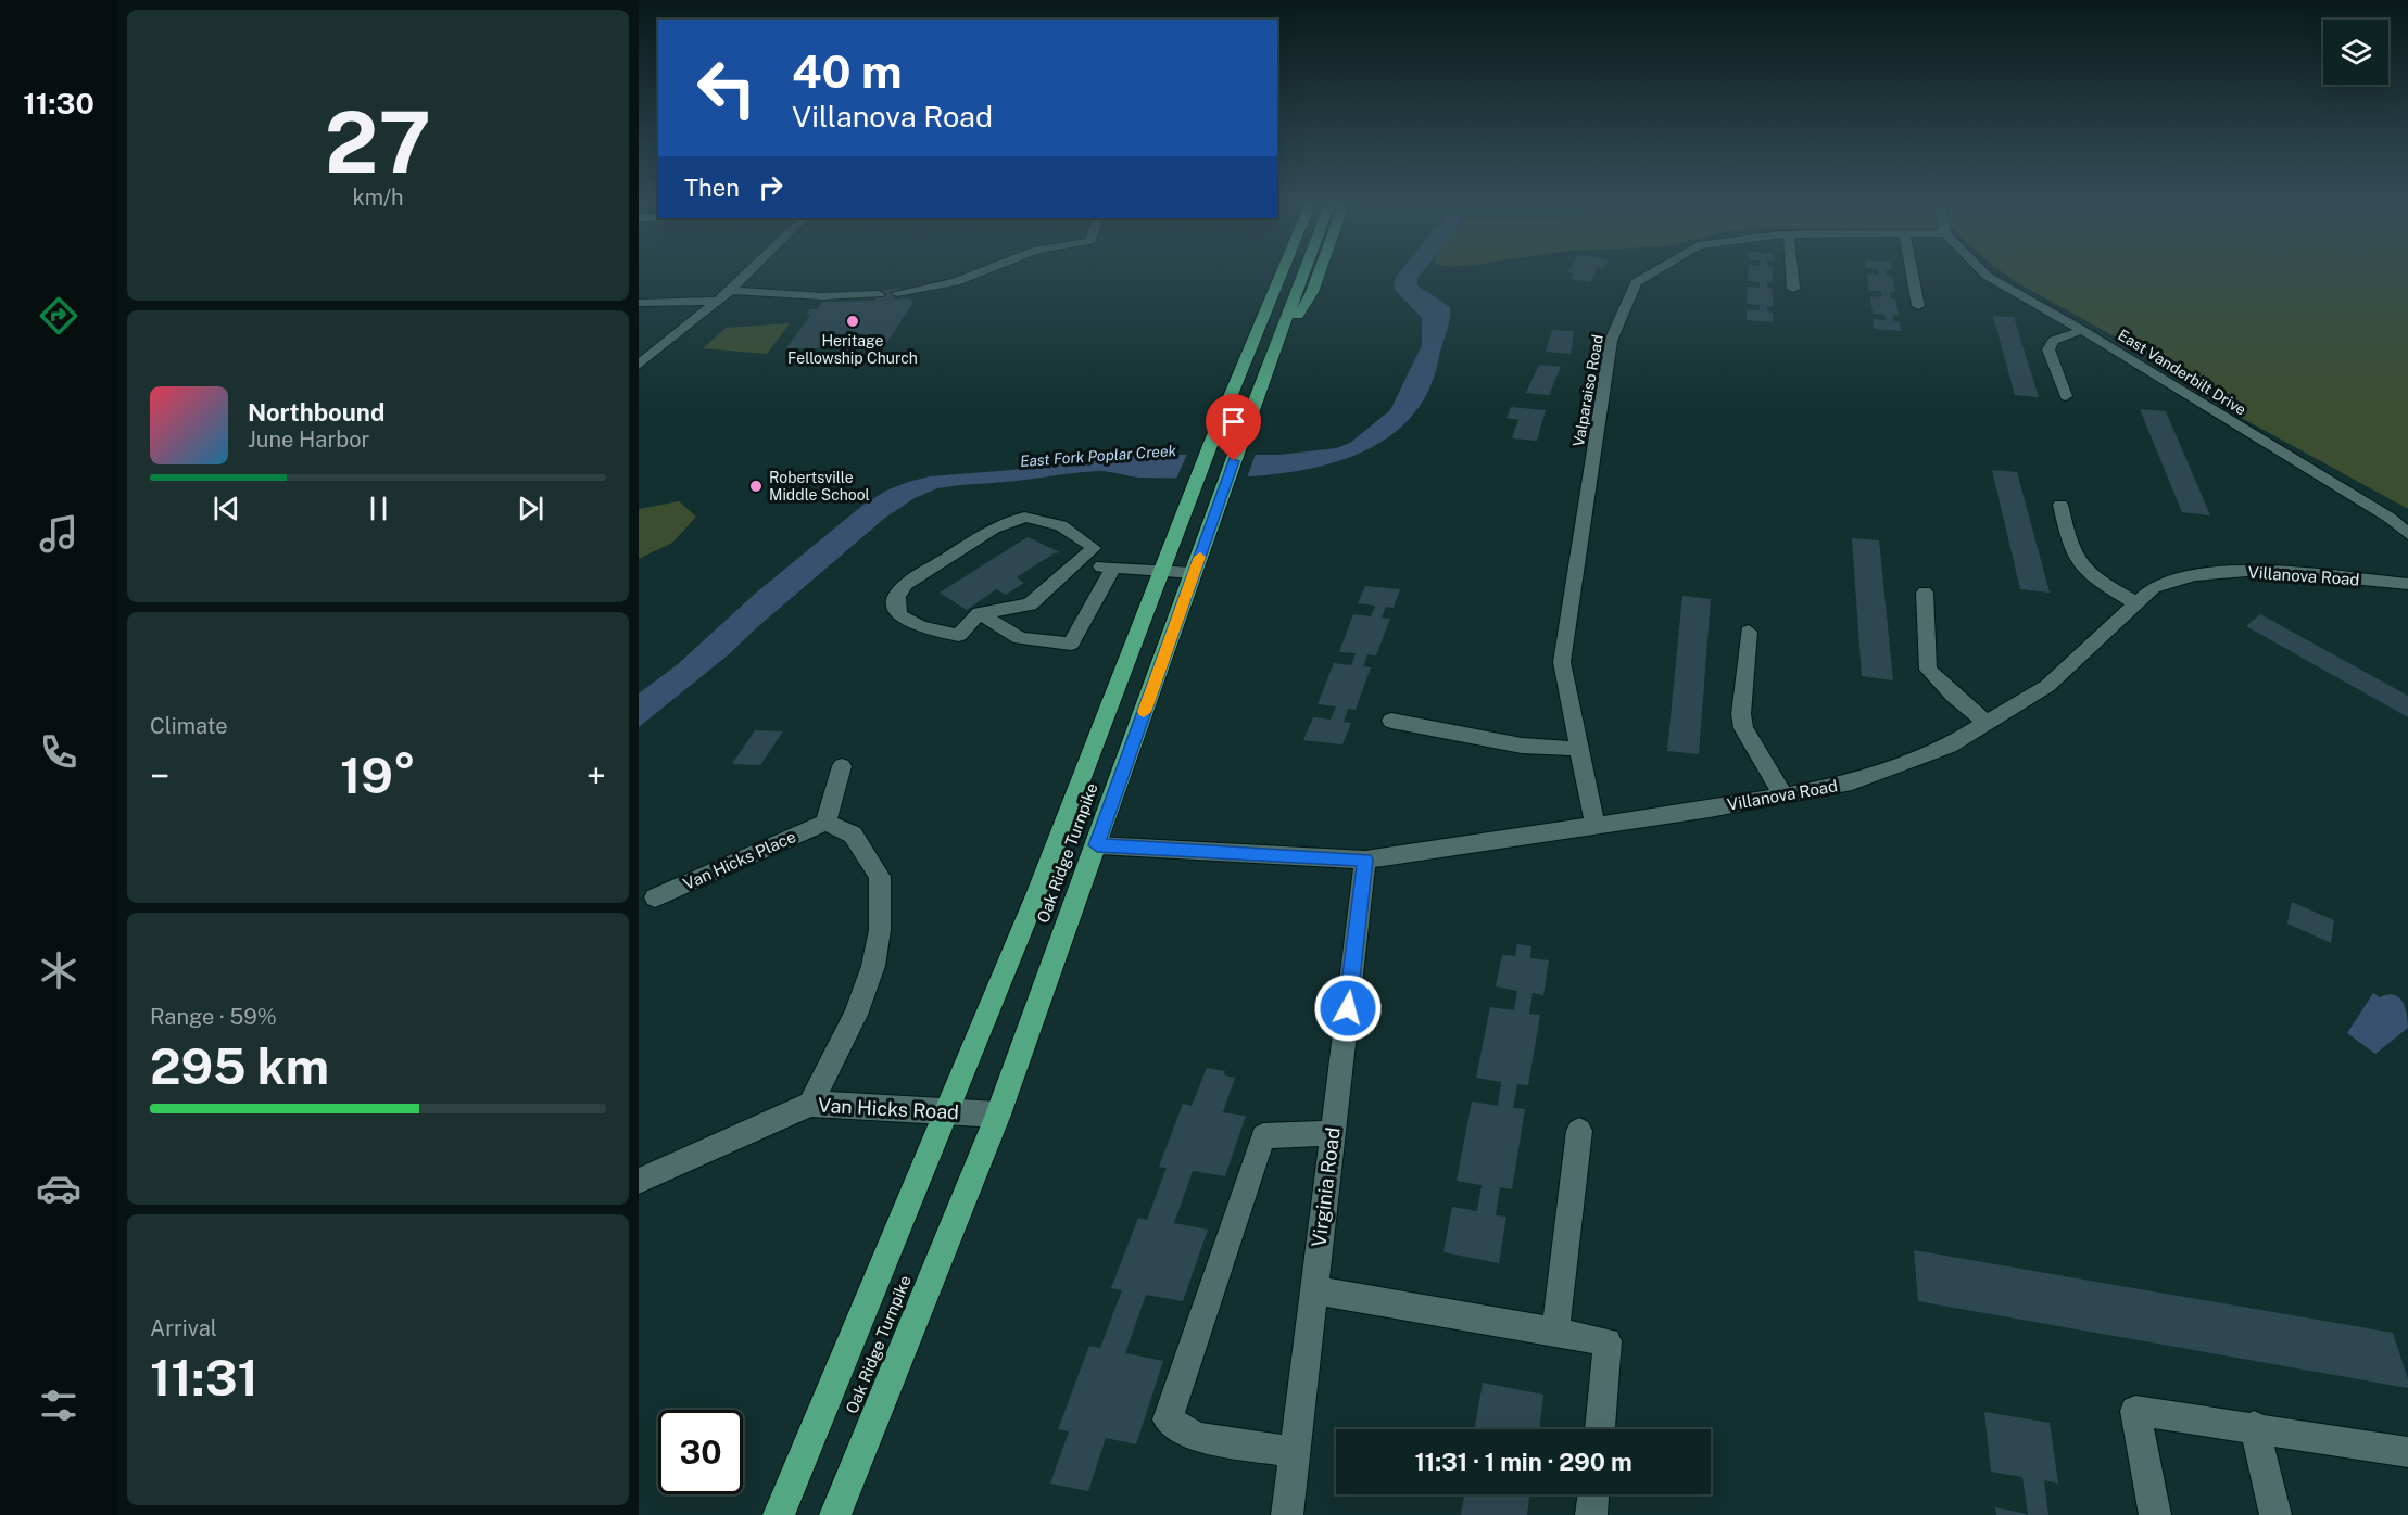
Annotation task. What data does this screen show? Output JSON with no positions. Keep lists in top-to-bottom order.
{
  "streets": {
    "highway": ["Oak Ridge Turnpike"],
    "street": [
      "East Vanderbilt Drive",
      "Valparaiso Road",
      "Villanova Road",
      "Van Hicks Place",
      "Van Hicks Road",
      "Virginia Road"
    ]
  },
  "crossings": [
    ["Valparaiso Road", "Villanova Road"],
    ["Villanova Road", "Oak Ridge Turnpike"],
    ["Villanova Road", "Virginia Road"],
    ["Oak Ridge Turnpike", "Van Hicks Road"]
  ],
  "water": ["East Fork Poplar Creek"],
  "places": ["Heritage Fellowship Church", "Robertsville Middle School"],
  "page": {
    "tabs": "11:30",
    "tile": [
      ["27", "km/h"],
      "Climate",
      ["Range · 59%", "295 km"],
      ["Arrival", "11:31"]
    ],
    "turn": ["40 m", "Villanova Road"],
    "then": "Then",
    "song": ["Northbound", "June Harbor"],
    "heat": ["−", "19°", "+"],
    "limit": "30",
    "trip": "11:31 · 1 min · 290 m"
  }
}
